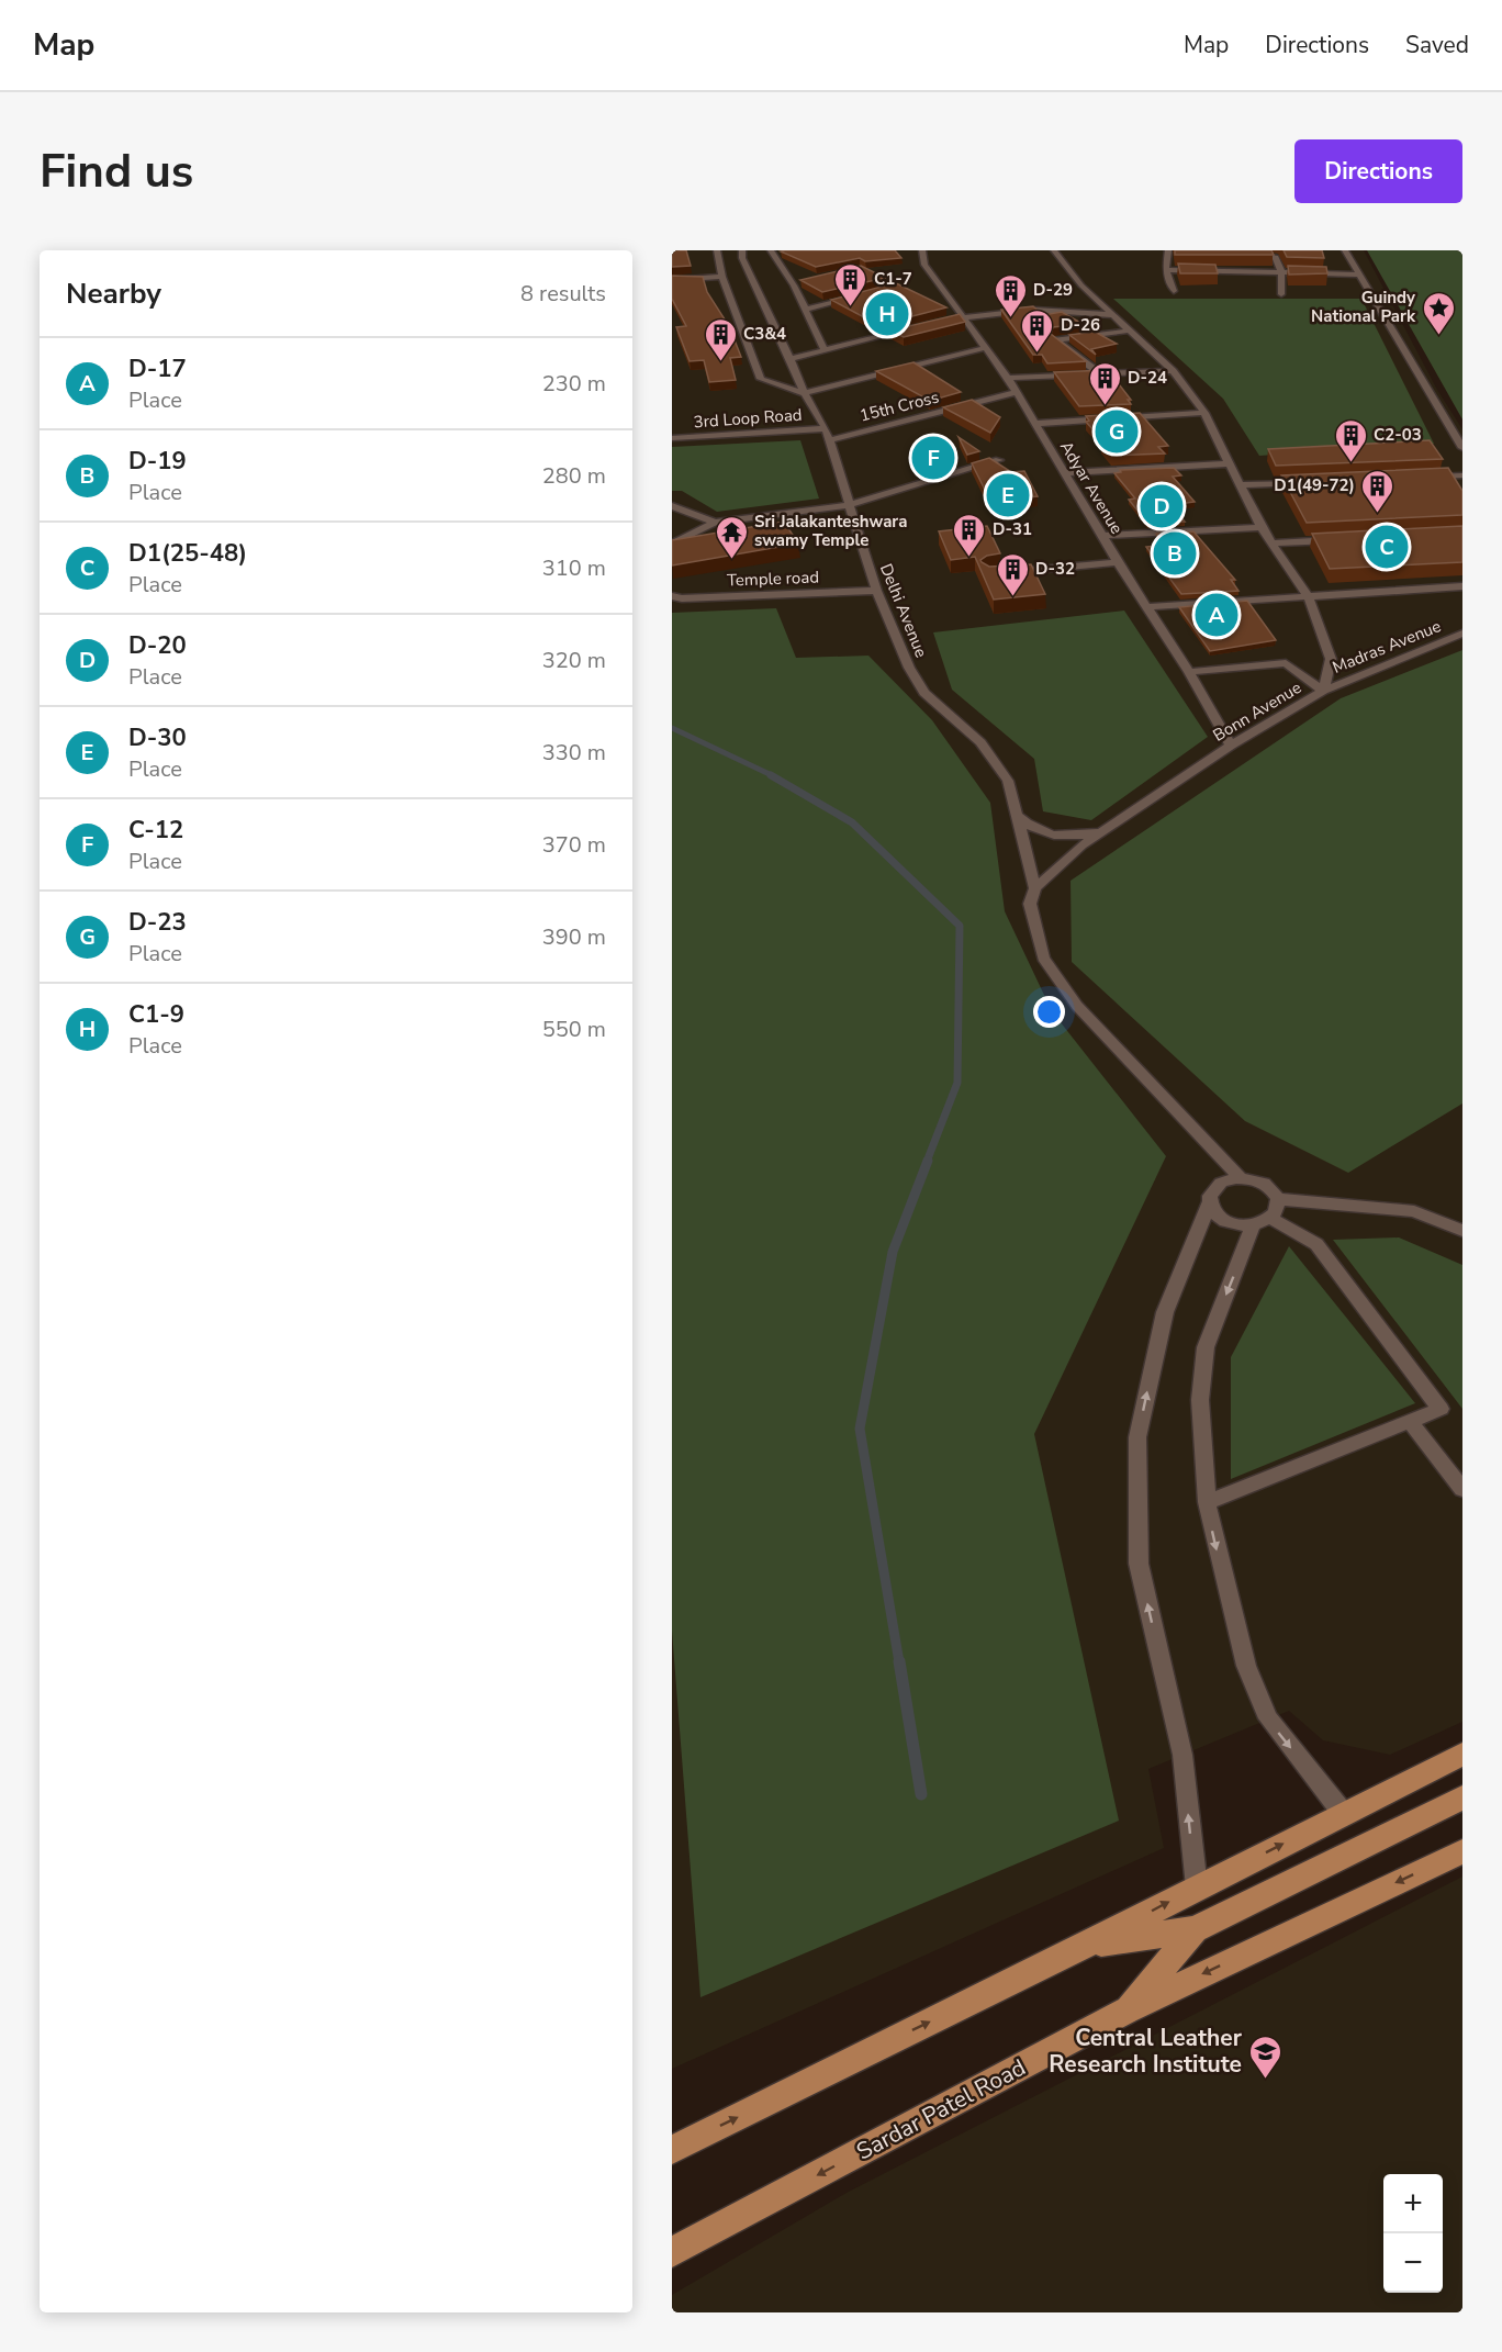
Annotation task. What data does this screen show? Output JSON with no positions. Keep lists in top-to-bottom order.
{
  "streets": {
    "main road": ["Sardar Patel Road"],
    "lane": [
      "15th Cross",
      "3rd Loop Road",
      "Adyar Avenue",
      "Temple road",
      "Delhi Avenue",
      "Madras Avenue",
      "Bonn Avenue"
    ]
  },
  "crossings": [
    ["15th Cross", "Adyar Avenue"],
    ["15th Cross", "Delhi Avenue"],
    ["3rd Loop Road", "Delhi Avenue"],
    ["Adyar Avenue", "Bonn Avenue"],
    ["Temple road", "Delhi Avenue"],
    ["Delhi Avenue", "Bonn Avenue"],
    ["Madras Avenue", "Bonn Avenue"]
  ],
  "places": {
    "building": [
      "C1-7",
      "D-29",
      "D-26",
      "C3&4",
      "D-24",
      "C2-03",
      "D1(49-72)",
      "D-31",
      "D-32"
    ],
    "place": ["Guindy National Park"],
    "temple": ["Sri Jalakanteshwara swamy Temple"],
    "school or university": ["Central Leather Research Institute"]
  },
  "page": {
    "header": "Map",
    "nav": ["Map", "Directions", "Saved"],
    "buttons": "Directions",
    "title": "Find us",
    "heading": ["Nearby", "8 results"],
    "pins": [
      "H",
      "G",
      "F",
      "E",
      "D",
      "C",
      "B",
      "A"
    ],
    "list": [
      {
        "mark": "A",
        "name": "D-17",
        "note": "Place",
        "value": "230 m"
      },
      {
        "mark": "B",
        "name": "D-19",
        "note": "Place",
        "value": "280 m"
      },
      {
        "mark": "C",
        "name": "D1(25-48)",
        "note": "Place",
        "value": "310 m"
      },
      {
        "mark": "D",
        "name": "D-20",
        "note": "Place",
        "value": "320 m"
      },
      {
        "mark": "E",
        "name": "D-30",
        "note": "Place",
        "value": "330 m"
      },
      {
        "mark": "F",
        "name": "C-12",
        "note": "Place",
        "value": "370 m"
      },
      {
        "mark": "G",
        "name": "D-23",
        "note": "Place",
        "value": "390 m"
      },
      {
        "mark": "H",
        "name": "C1-9",
        "note": "Place",
        "value": "550 m"
      }
    ],
    "map_buttons": ["+", "−"]
  }
}
